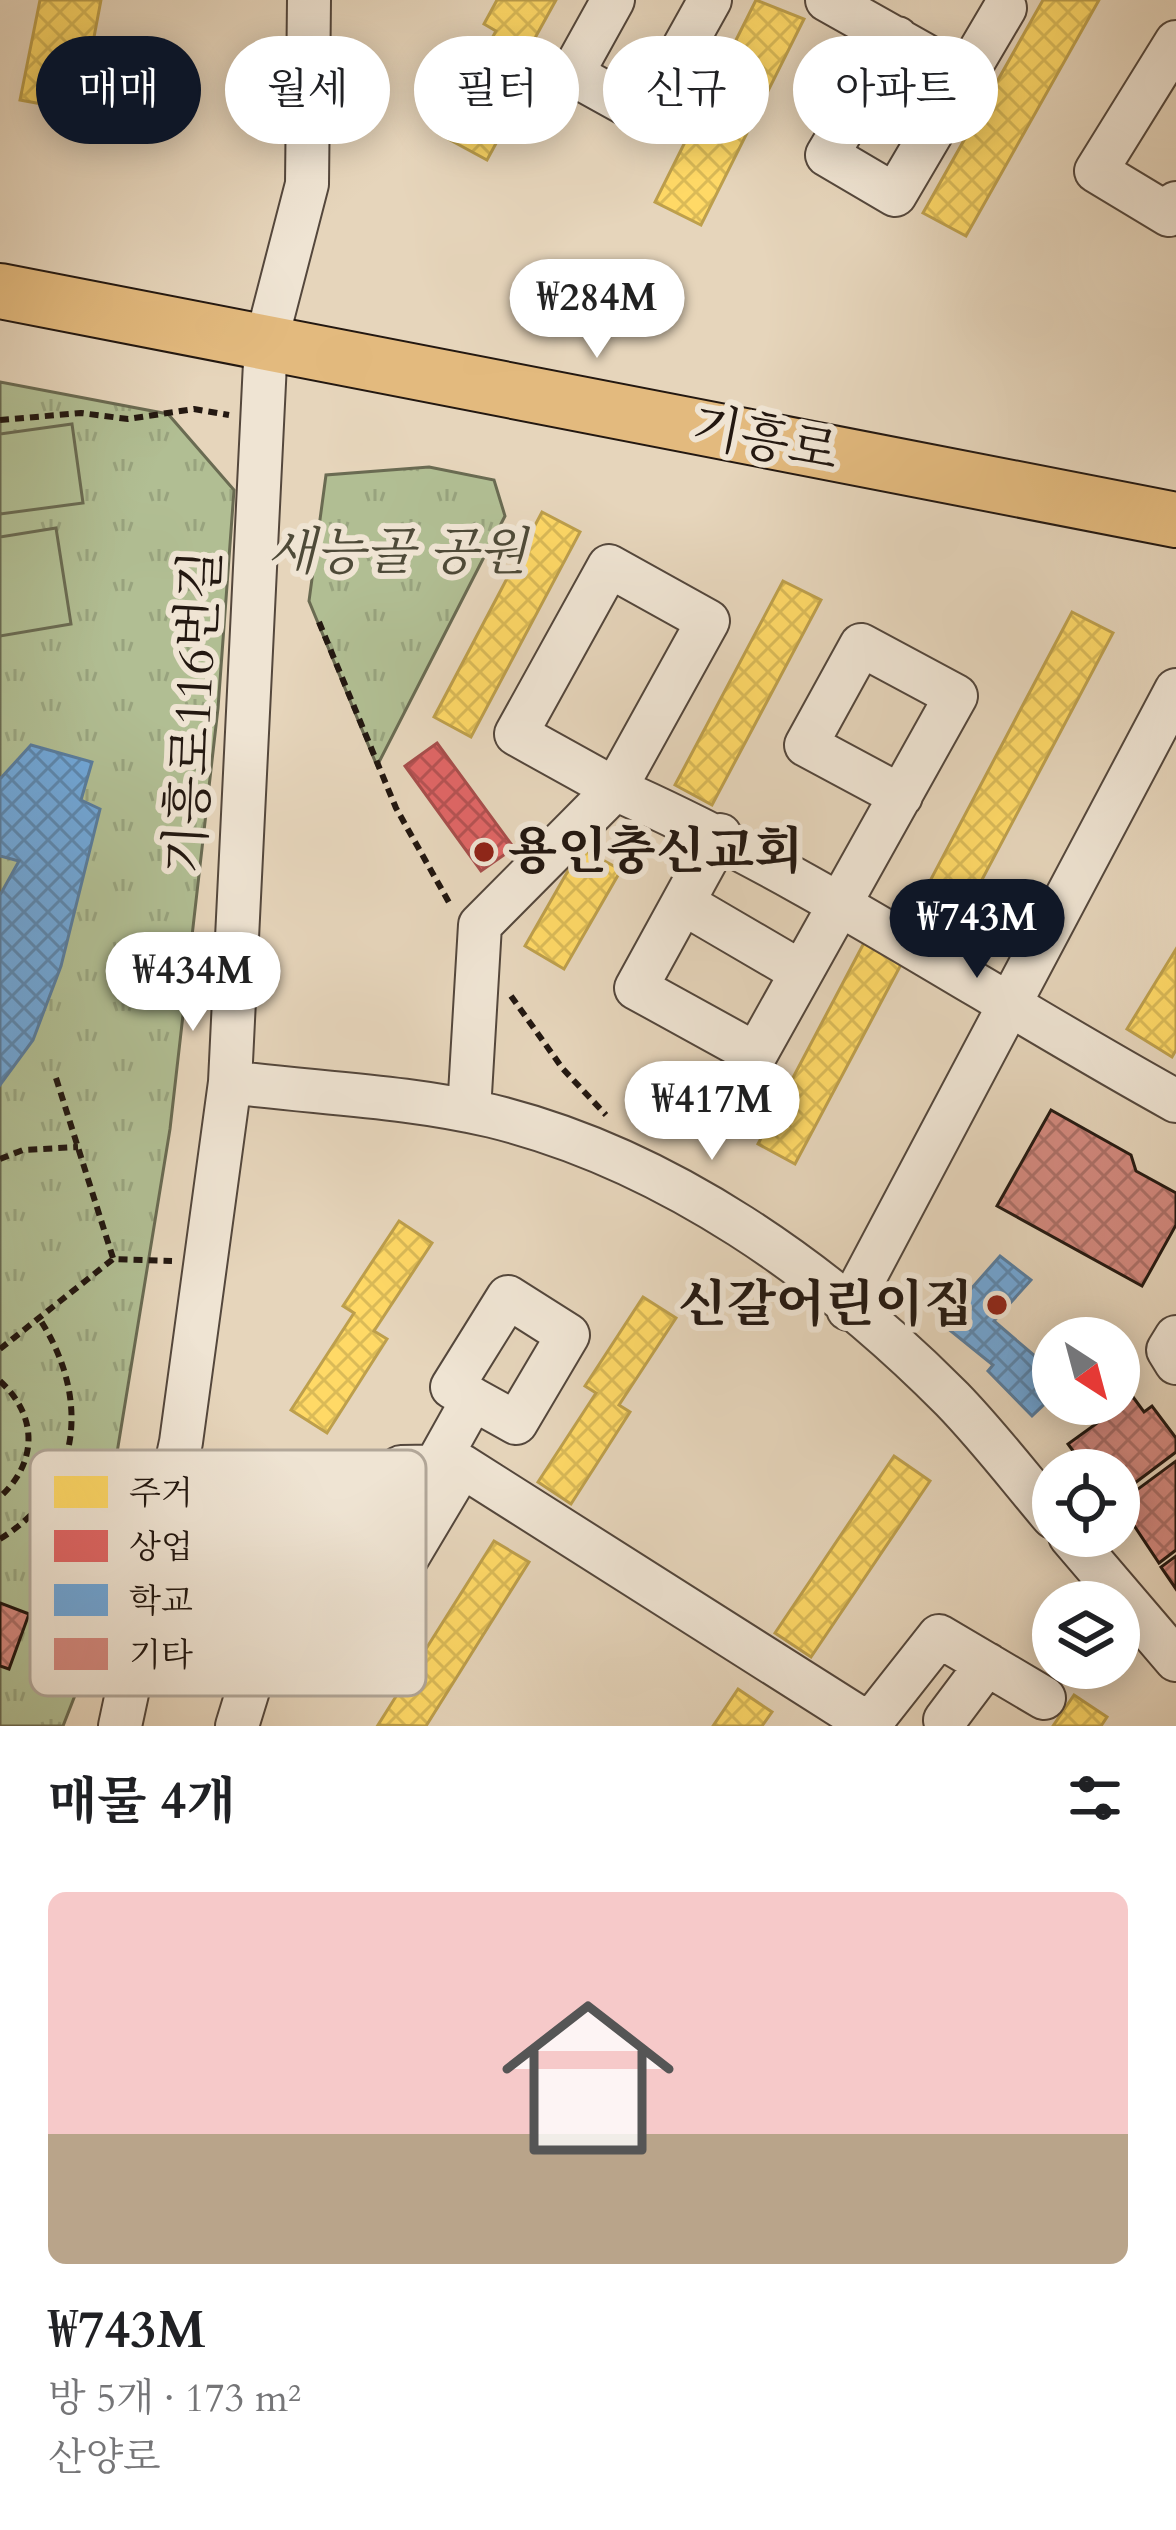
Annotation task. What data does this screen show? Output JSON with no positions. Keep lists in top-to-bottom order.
{
  "streets": {
    "main road": ["기흥로"],
    "street": ["기흥로116번길"]
  },
  "crossings": [
    ["기흥로", "기흥로116번길"]
  ],
  "parks": ["새능골 공원"],
  "places": ["용인충신교회", "신갈어린이집"],
  "legend": [
    "주거",
    "상업",
    "학교",
    "기타"
  ],
  "north": "bottom right",
  "page": {
    "chip": [
      "매매",
      "월세",
      "필터",
      "신규",
      "아파트"
    ],
    "price": [
      "₩284M",
      "₩743M",
      "₩434M",
      "₩417M"
    ],
    "heading": "매물 4개",
    "list": [
      {
        "name": "₩743M",
        "note": "방 5개 · 173 m² · 산양로"
      }
    ]
  }
}
